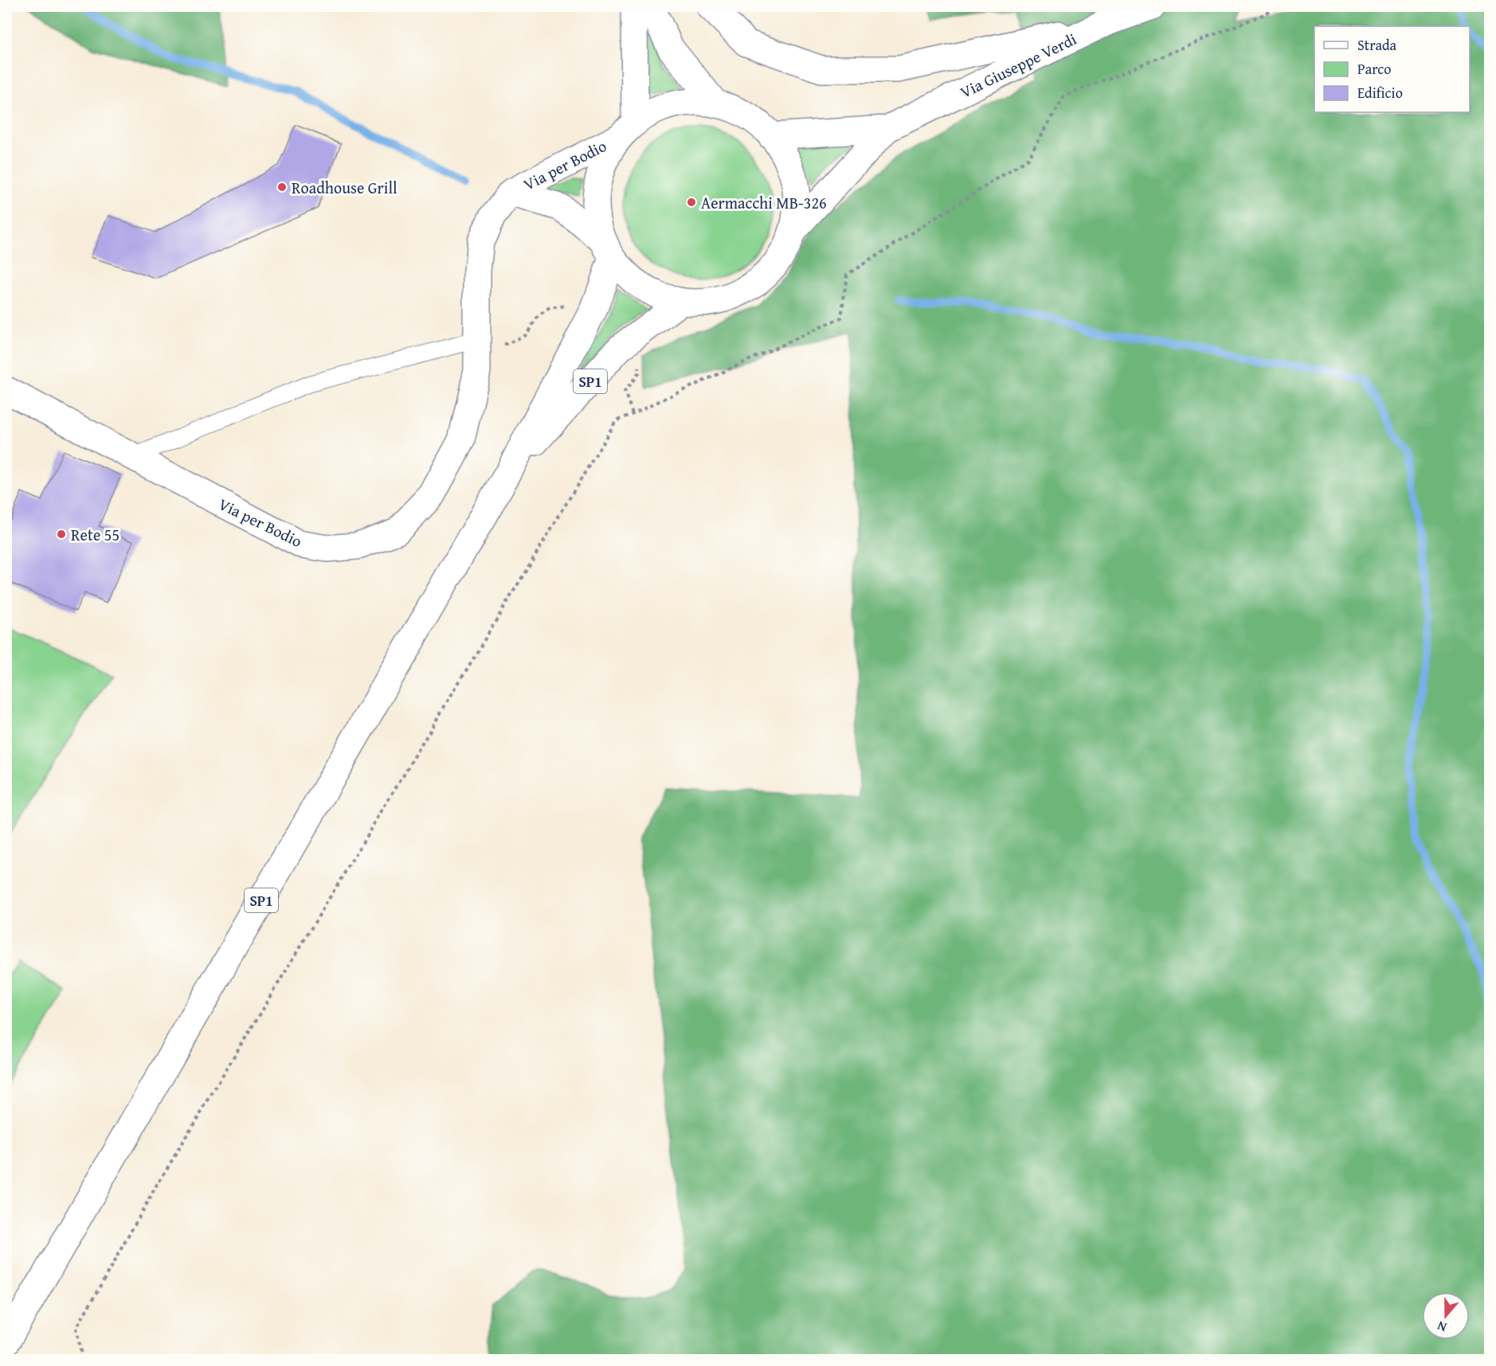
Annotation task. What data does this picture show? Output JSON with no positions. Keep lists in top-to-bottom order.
{
  "streets": {
    "main road": ["Via Giuseppe Verdi", "Via per Bodio", "SP1"]
  },
  "crossings": [
    ["Via Giuseppe Verdi", "Via per Bodio"],
    ["Via per Bodio", "SP1"]
  ],
  "places": ["Roadhouse Grill", "Aermacchi MB-326", "Rete 55"],
  "legend": ["Strada", "Parco", "Edificio"],
  "north": "bottom"
}
